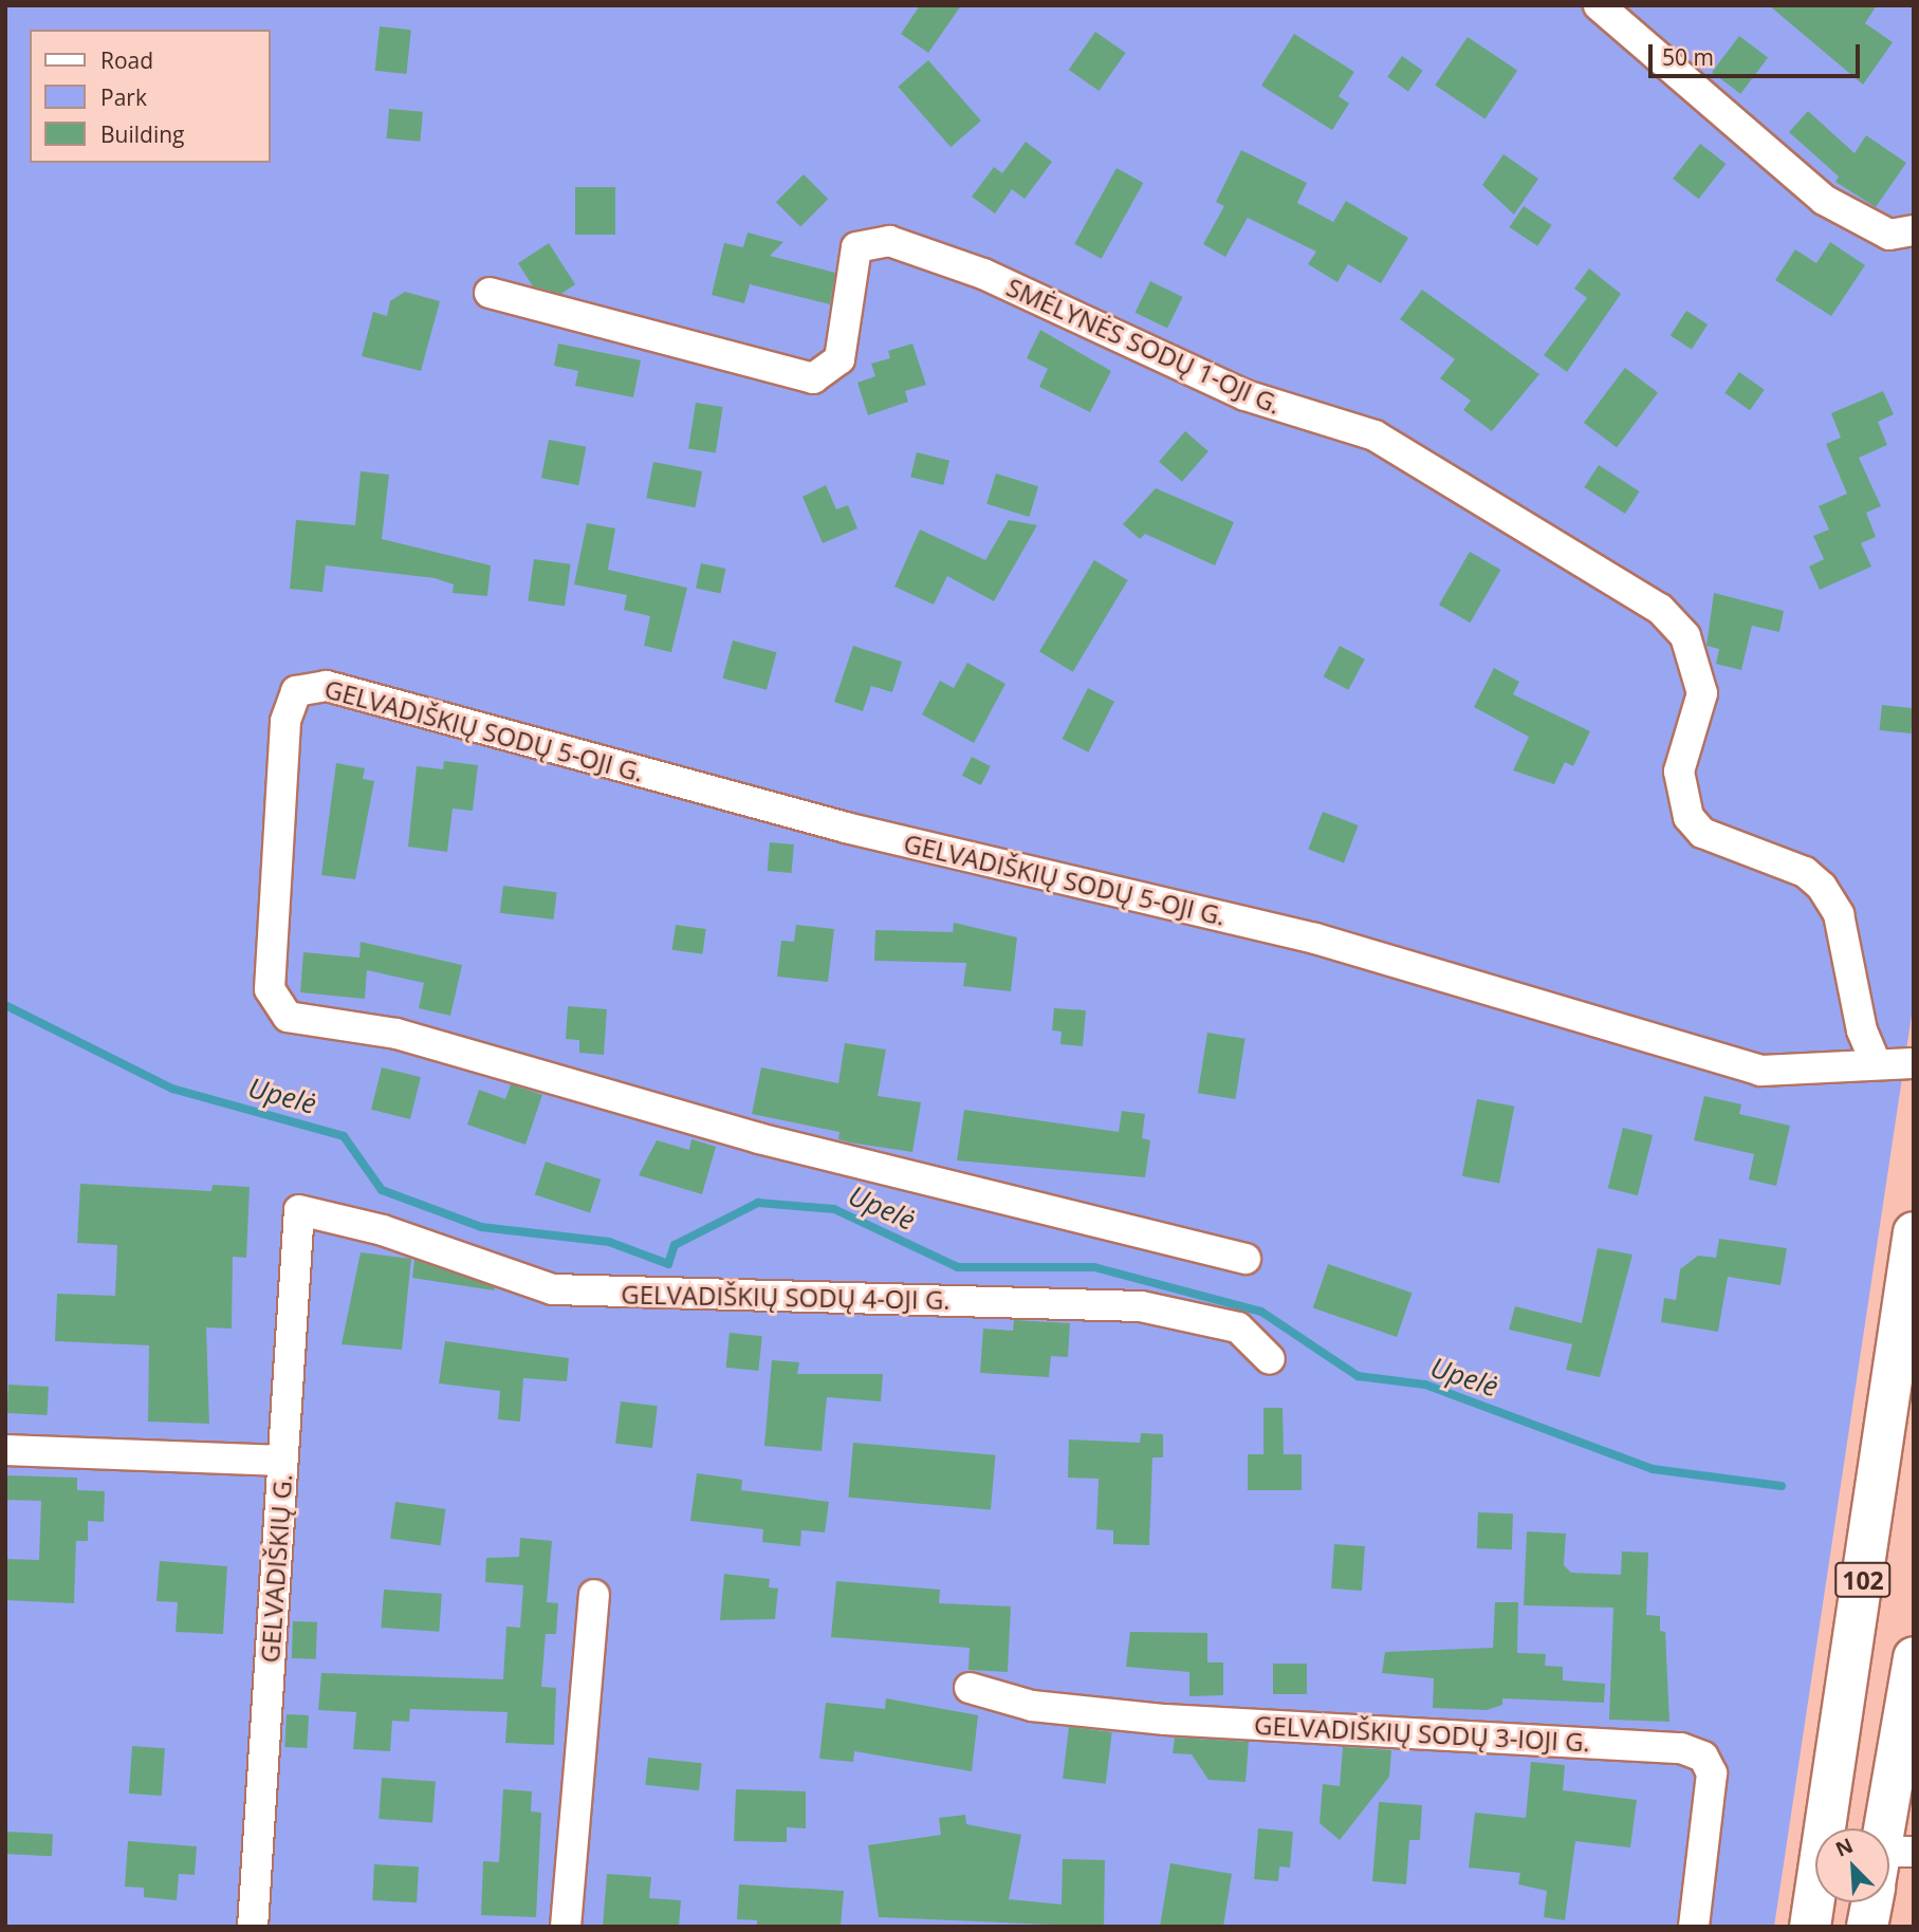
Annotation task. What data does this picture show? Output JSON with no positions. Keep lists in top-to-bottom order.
{
  "streets": {
    "main road": ["102"],
    "street": [
      "SMĖLYNĖS SODŲ 1-OJI G.",
      "GELVADIŠKIŲ SODŲ 5-OJI G.",
      "GELVADIŠKIŲ SODŲ 4-OJI G.",
      "GELVADIŠKIŲ G.",
      "GELVADIŠKIŲ SODŲ 3-IOJI G."
    ]
  },
  "crossings": [
    ["SMĖLYNĖS SODŲ 1-OJI G.", "GELVADIŠKIŲ SODŲ 5-OJI G."],
    ["GELVADIŠKIŲ SODŲ 4-OJI G.", "GELVADIŠKIŲ G."]
  ],
  "water": ["Upelė"],
  "legend": ["Road", "Park", "Building"],
  "scale_bar": "50 m",
  "north": "top left"
}
